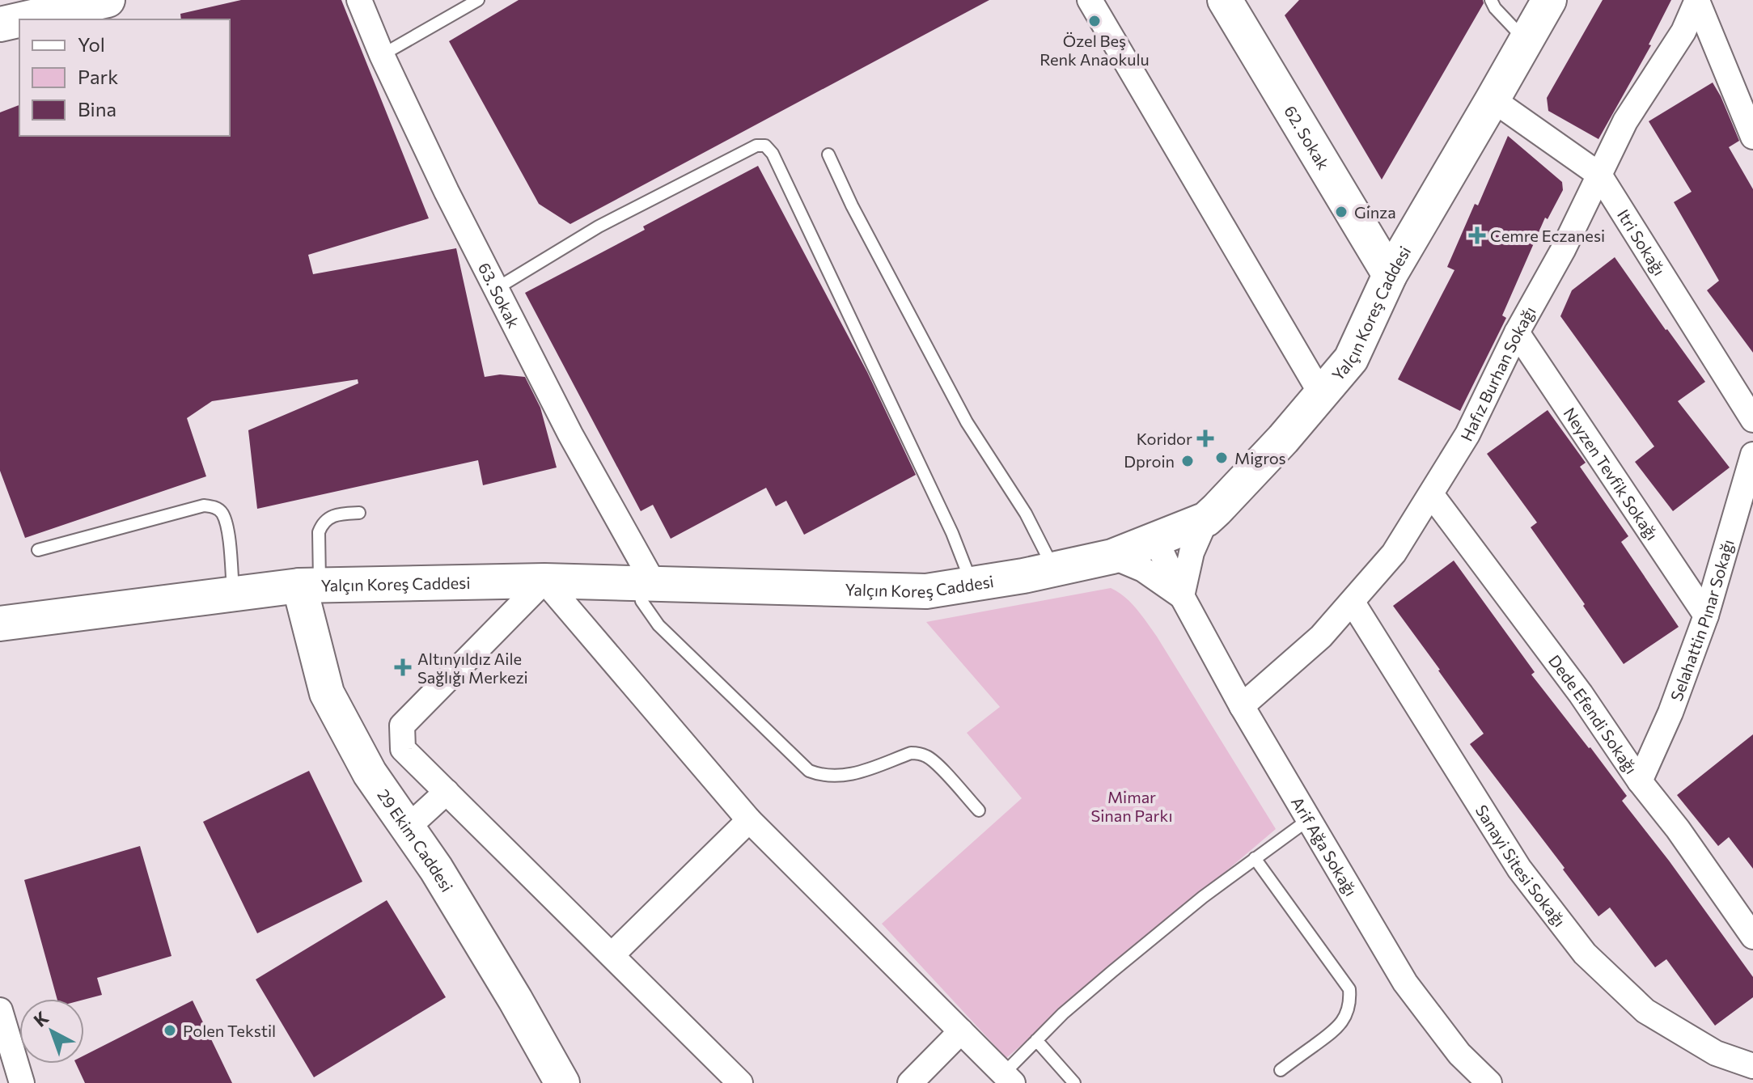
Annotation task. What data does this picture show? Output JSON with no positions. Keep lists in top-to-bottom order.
{
  "streets": {
    "street": [
      "62. Sokak",
      "Itri Sokağı",
      "63. Sokak",
      "Yalçın Koreş Caddesi",
      "Hafız Burhan Sokağı",
      "Neyzen Tevfik Sokağı",
      "Selahattin Pınar Sokağı",
      "Dede Efendi Sokağı",
      "29 Ekim Caddesi",
      "Arif Ağa Sokağı",
      "Sanayi Sitesi Sokağı"
    ]
  },
  "crossings": [
    ["62. Sokak", "Yalçın Koreş Caddesi"],
    ["Itri Sokağı", "Yalçın Koreş Caddesi"],
    ["Itri Sokağı", "Hafız Burhan Sokağı"],
    ["63. Sokak", "Yalçın Koreş Caddesi"],
    ["Yalçın Koreş Caddesi", "29 Ekim Caddesi"],
    ["Yalçın Koreş Caddesi", "Arif Ağa Sokağı"],
    ["Hafız Burhan Sokağı", "Neyzen Tevfik Sokağı"],
    ["Hafız Burhan Sokağı", "Dede Efendi Sokağı"],
    ["Hafız Burhan Sokağı", "Arif Ağa Sokağı"],
    ["Hafız Burhan Sokağı", "Sanayi Sitesi Sokağı"],
    ["Neyzen Tevfik Sokağı", "Selahattin Pınar Sokağı"],
    ["Selahattin Pınar Sokağı", "Dede Efendi Sokağı"]
  ],
  "parks": ["Mimar Sinan Parkı"],
  "places": {
    "other": [
      "Özel Beş Renk Anaokulu",
      "Ginza",
      "Migros",
      "Dproin",
      "Polen Tekstil"
    ],
    "health": ["Cemre Eczanesi", "Koridor", "Altınyıldız Aile Sağlığı Merkezi"]
  },
  "legend": ["Yol", "Park", "Bina"],
  "north": "top left"
}
